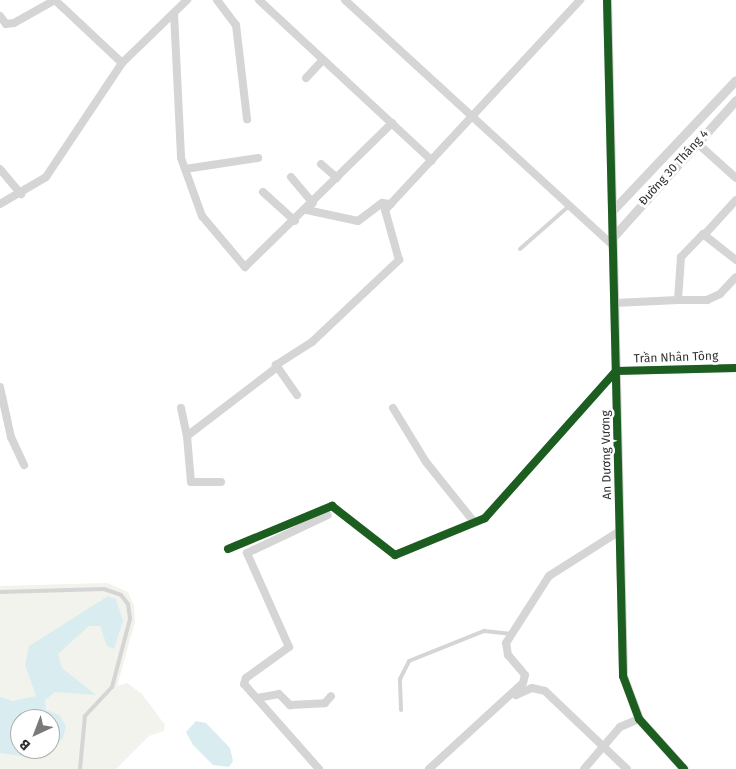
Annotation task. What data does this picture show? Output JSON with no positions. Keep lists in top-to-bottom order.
{
  "streets": {
    "street": ["Đường 30 Tháng 4", "Trần Nhân Tông", "An Dương Vương"]
  },
  "crossings": [
    ["Đường 30 Tháng 4", "An Dương Vương"],
    ["Trần Nhân Tông", "An Dương Vương"]
  ],
  "north": "bottom left"
}
